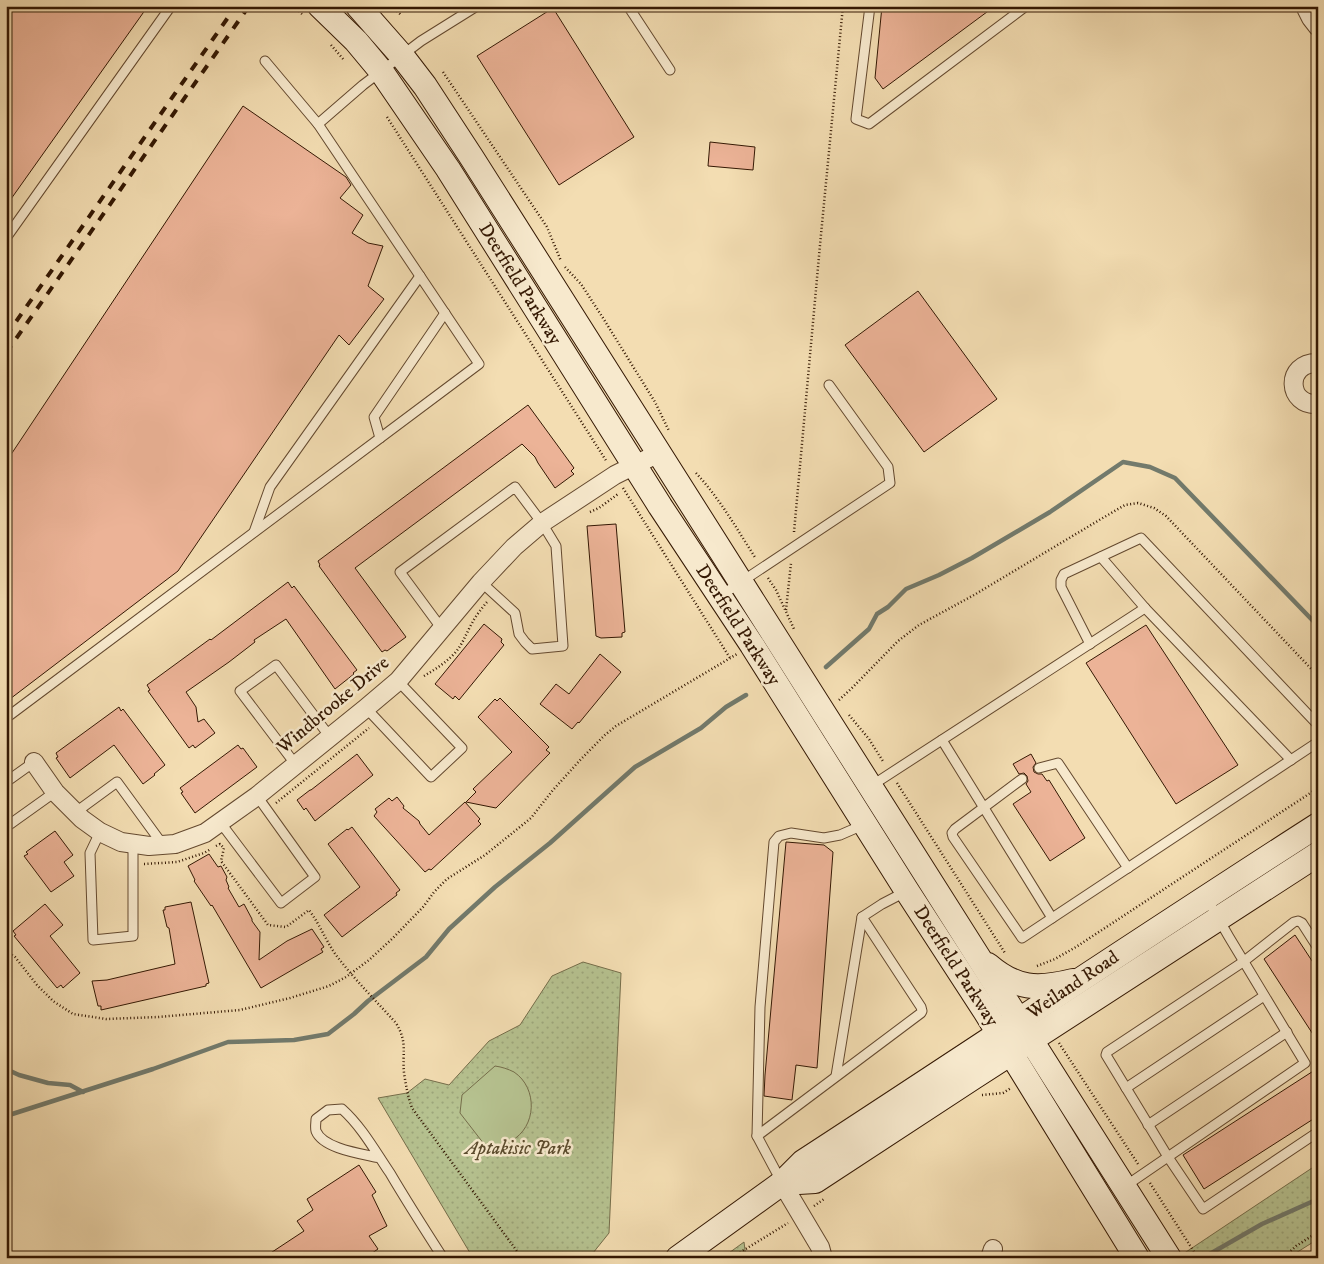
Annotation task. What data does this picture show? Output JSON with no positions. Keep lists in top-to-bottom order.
{
  "streets": {
    "main road": ["Deerfield Parkway", "Weiland Road"],
    "street": ["Windbrooke Drive"]
  },
  "crossings": [
    ["Deerfield Parkway", "Windbrooke Drive"],
    ["Deerfield Parkway", "Weiland Road"]
  ],
  "parks": ["Aptakisic Park"]
}
